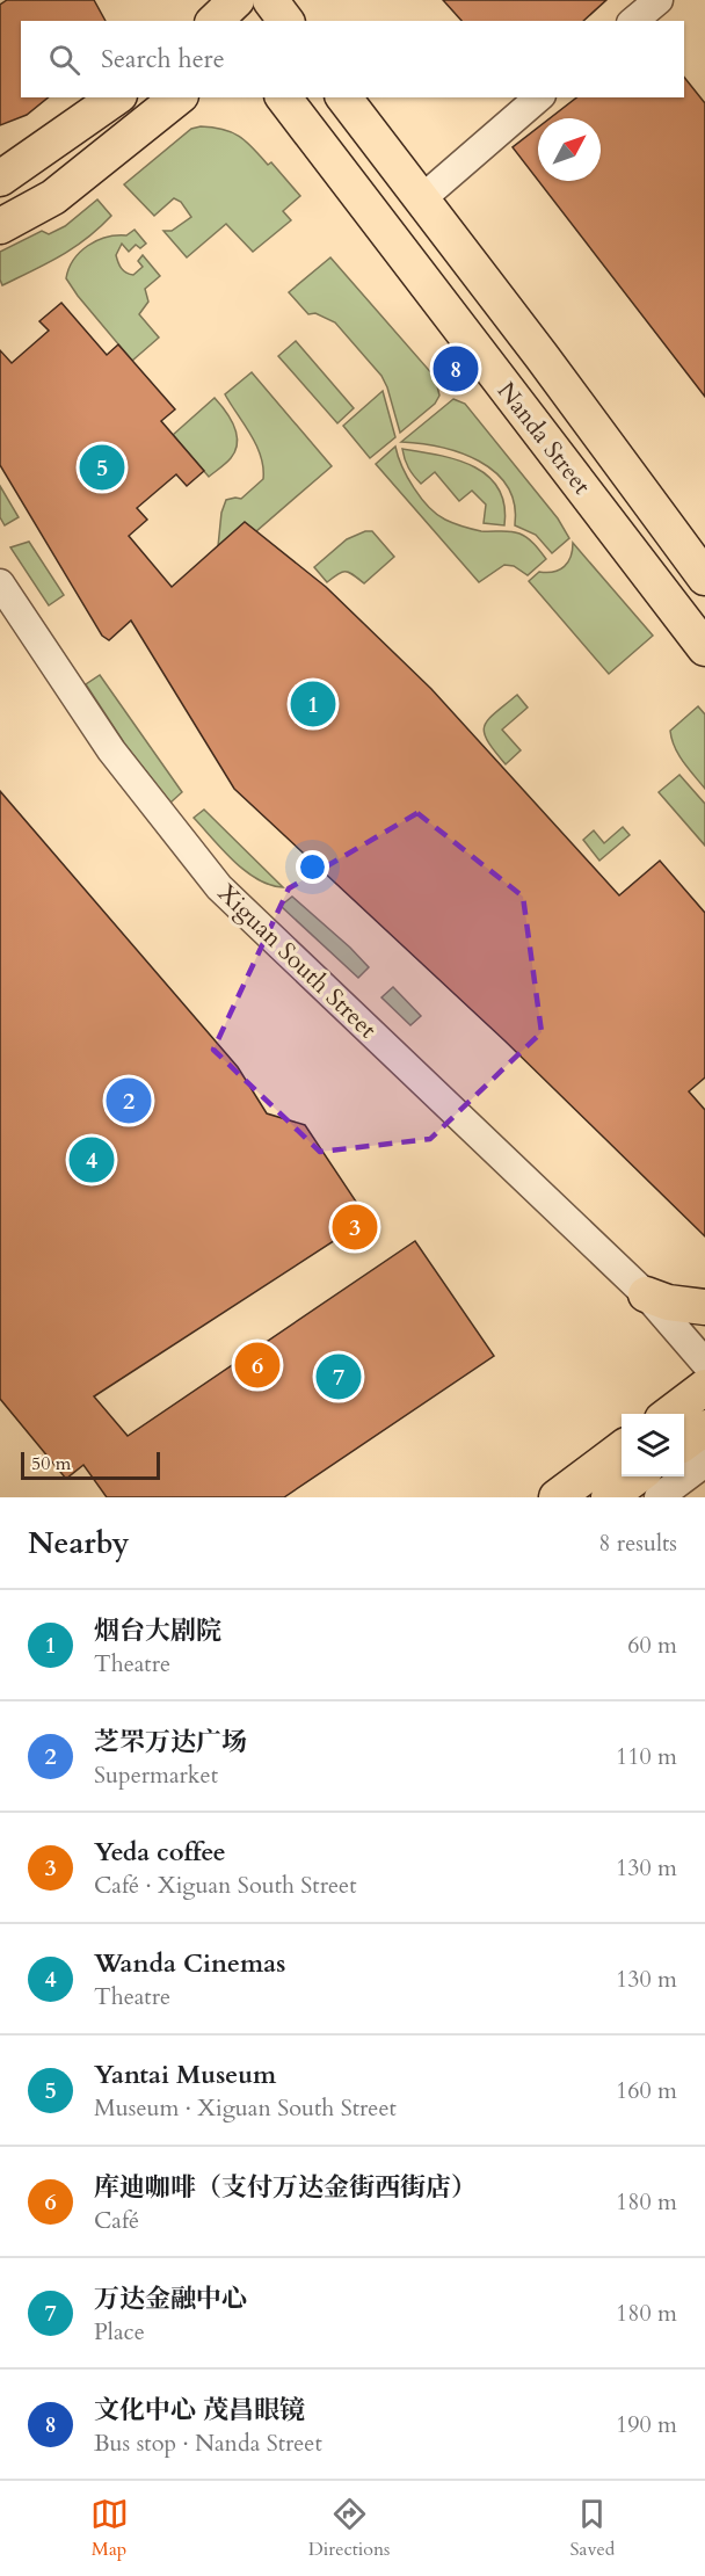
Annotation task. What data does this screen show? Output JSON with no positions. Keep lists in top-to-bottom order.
{
  "streets": {
    "main road": ["Nanda Street"],
    "street": ["Xiguan South Street"]
  },
  "scale_bar": "50 m",
  "north": "top right",
  "page": {
    "search": "Search here",
    "pins": [
      "8",
      "5",
      "1",
      "2",
      "4",
      "3",
      "6",
      "7"
    ],
    "scale": "50 m",
    "heading": ["Nearby", "8 results"],
    "list": [
      {
        "mark": "1",
        "name": "烟台大剧院",
        "note": "Theatre",
        "value": "60 m"
      },
      {
        "mark": "2",
        "name": "芝罘万达广场",
        "note": "Supermarket",
        "value": "110 m"
      },
      {
        "mark": "3",
        "name": "Yeda coffee",
        "note": "Café · Xiguan South Street",
        "value": "130 m"
      },
      {
        "mark": "4",
        "name": "Wanda Cinemas",
        "note": "Theatre",
        "value": "130 m"
      },
      {
        "mark": "5",
        "name": "Yantai Museum",
        "note": "Museum · Xiguan South Street",
        "value": "160 m"
      },
      {
        "mark": "6",
        "name": "库迪咖啡（支付万达金街西街店）",
        "note": "Café",
        "value": "180 m"
      },
      {
        "mark": "7",
        "name": "万达金融中心",
        "note": "Place",
        "value": "180 m"
      },
      {
        "mark": "8",
        "name": "文化中心 茂昌眼镜",
        "note": "Bus stop · Nanda Street",
        "value": "190 m"
      }
    ],
    "nav": ["Map", "Directions", "Saved"]
  }
}
